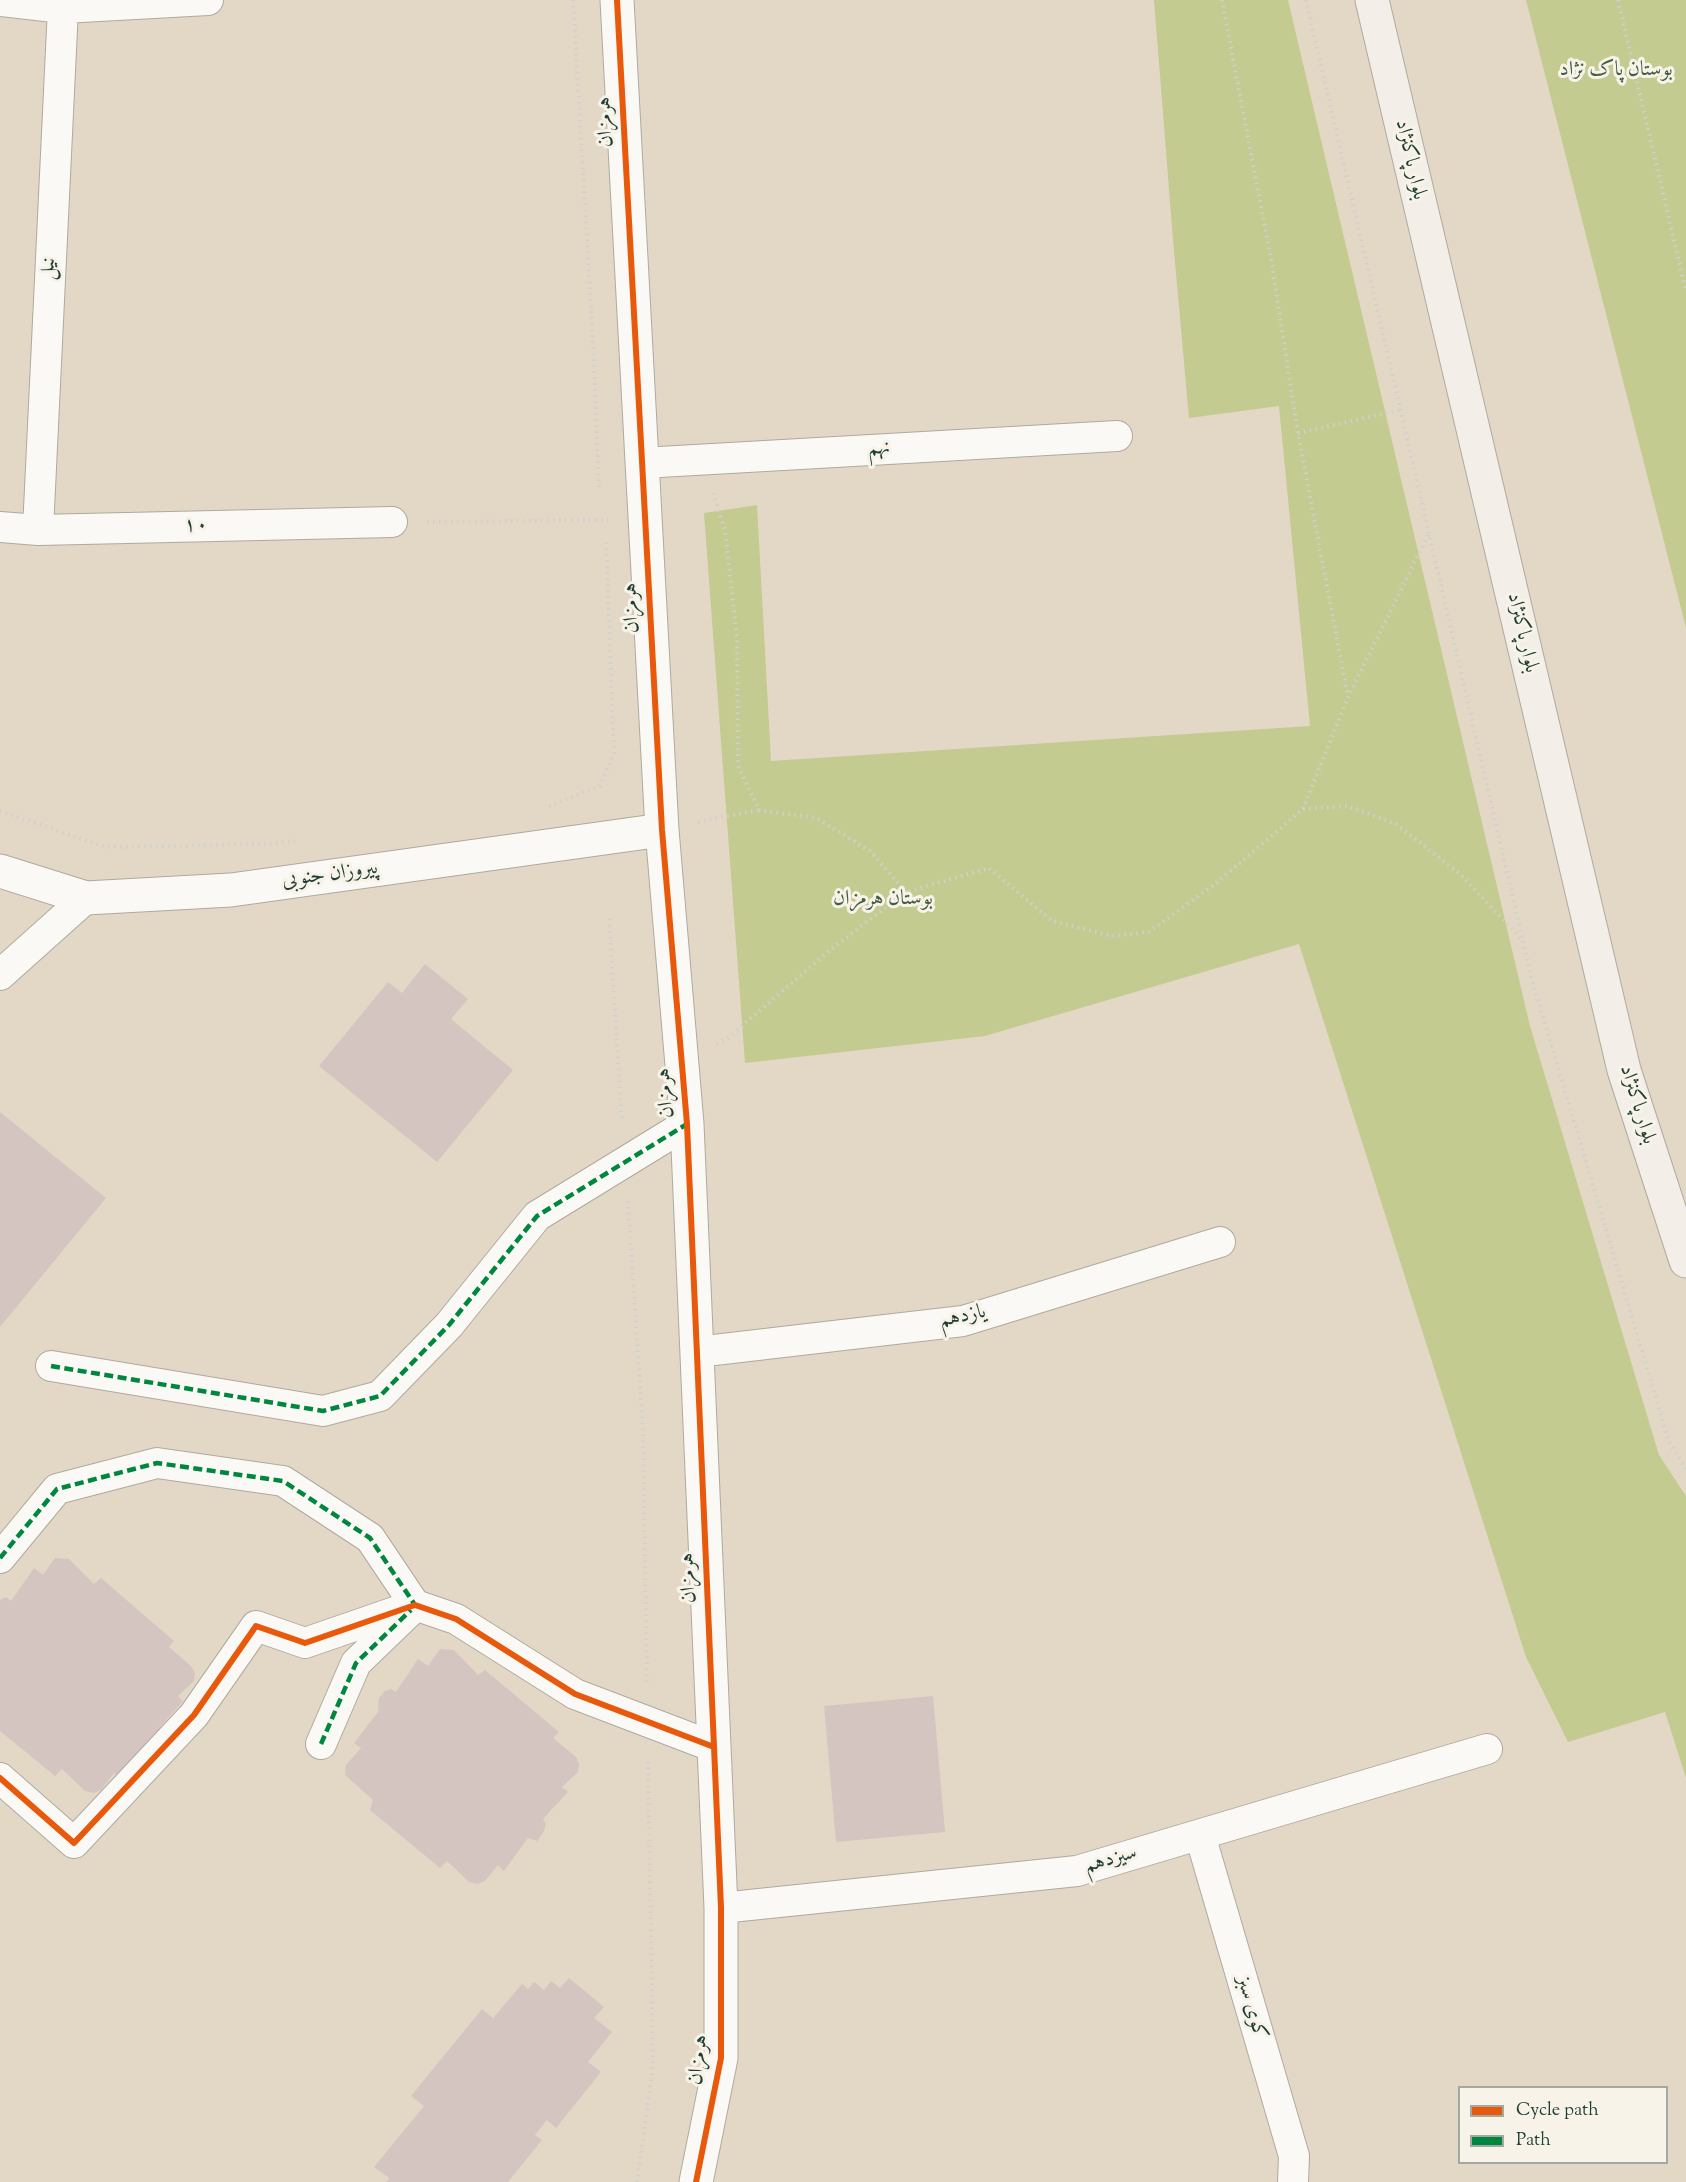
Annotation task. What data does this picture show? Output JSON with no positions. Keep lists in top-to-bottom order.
{
  "streets": {
    "main road": ["بلوار پاکنژاد"],
    "street": [
      "هرمزان",
      "نیل",
      "نهم",
      "۱۰",
      "پیروزان جنوبی",
      "یازدهم",
      "سیزدهم",
      "کوی سبز"
    ]
  },
  "crossings": [
    ["هرمزان", "نهم"],
    ["هرمزان", "پیروزان جنوبی"],
    ["هرمزان", "یازدهم"],
    ["هرمزان", "سیزدهم"],
    ["نیل", "۱۰"],
    ["سیزدهم", "کوی سبز"]
  ],
  "parks": ["بوستان پاک نژاد", "بوستان هرمزان"],
  "legend": ["Cycle path", "Path"]
}
